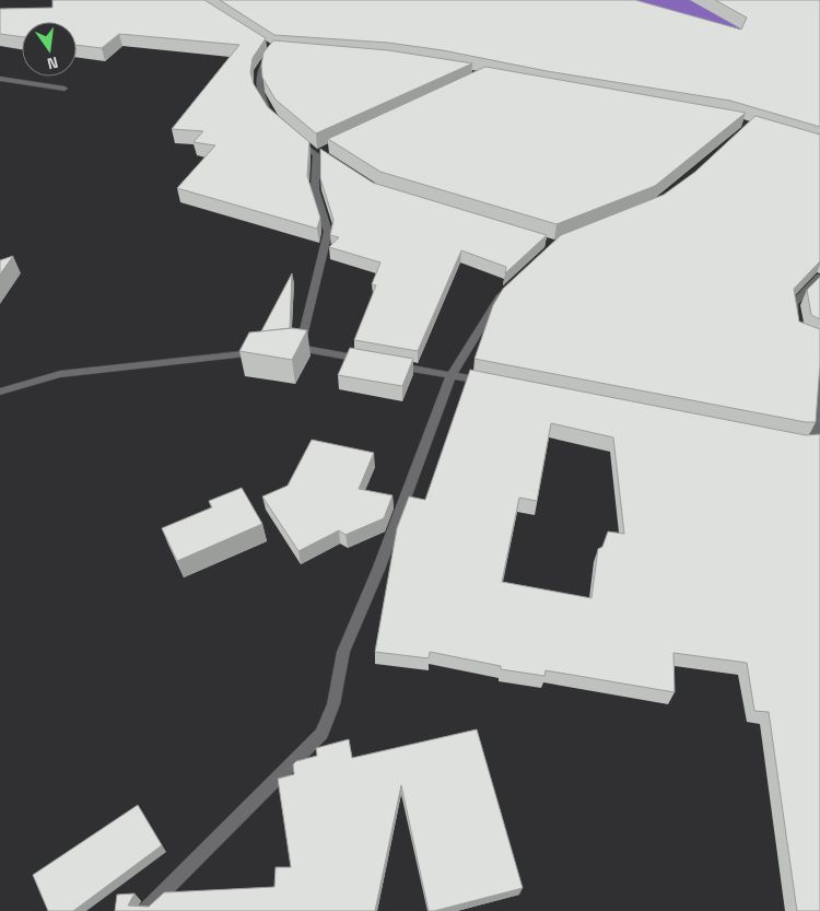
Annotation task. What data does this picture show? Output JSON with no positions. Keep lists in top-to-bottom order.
{
  "north": "bottom"
}
